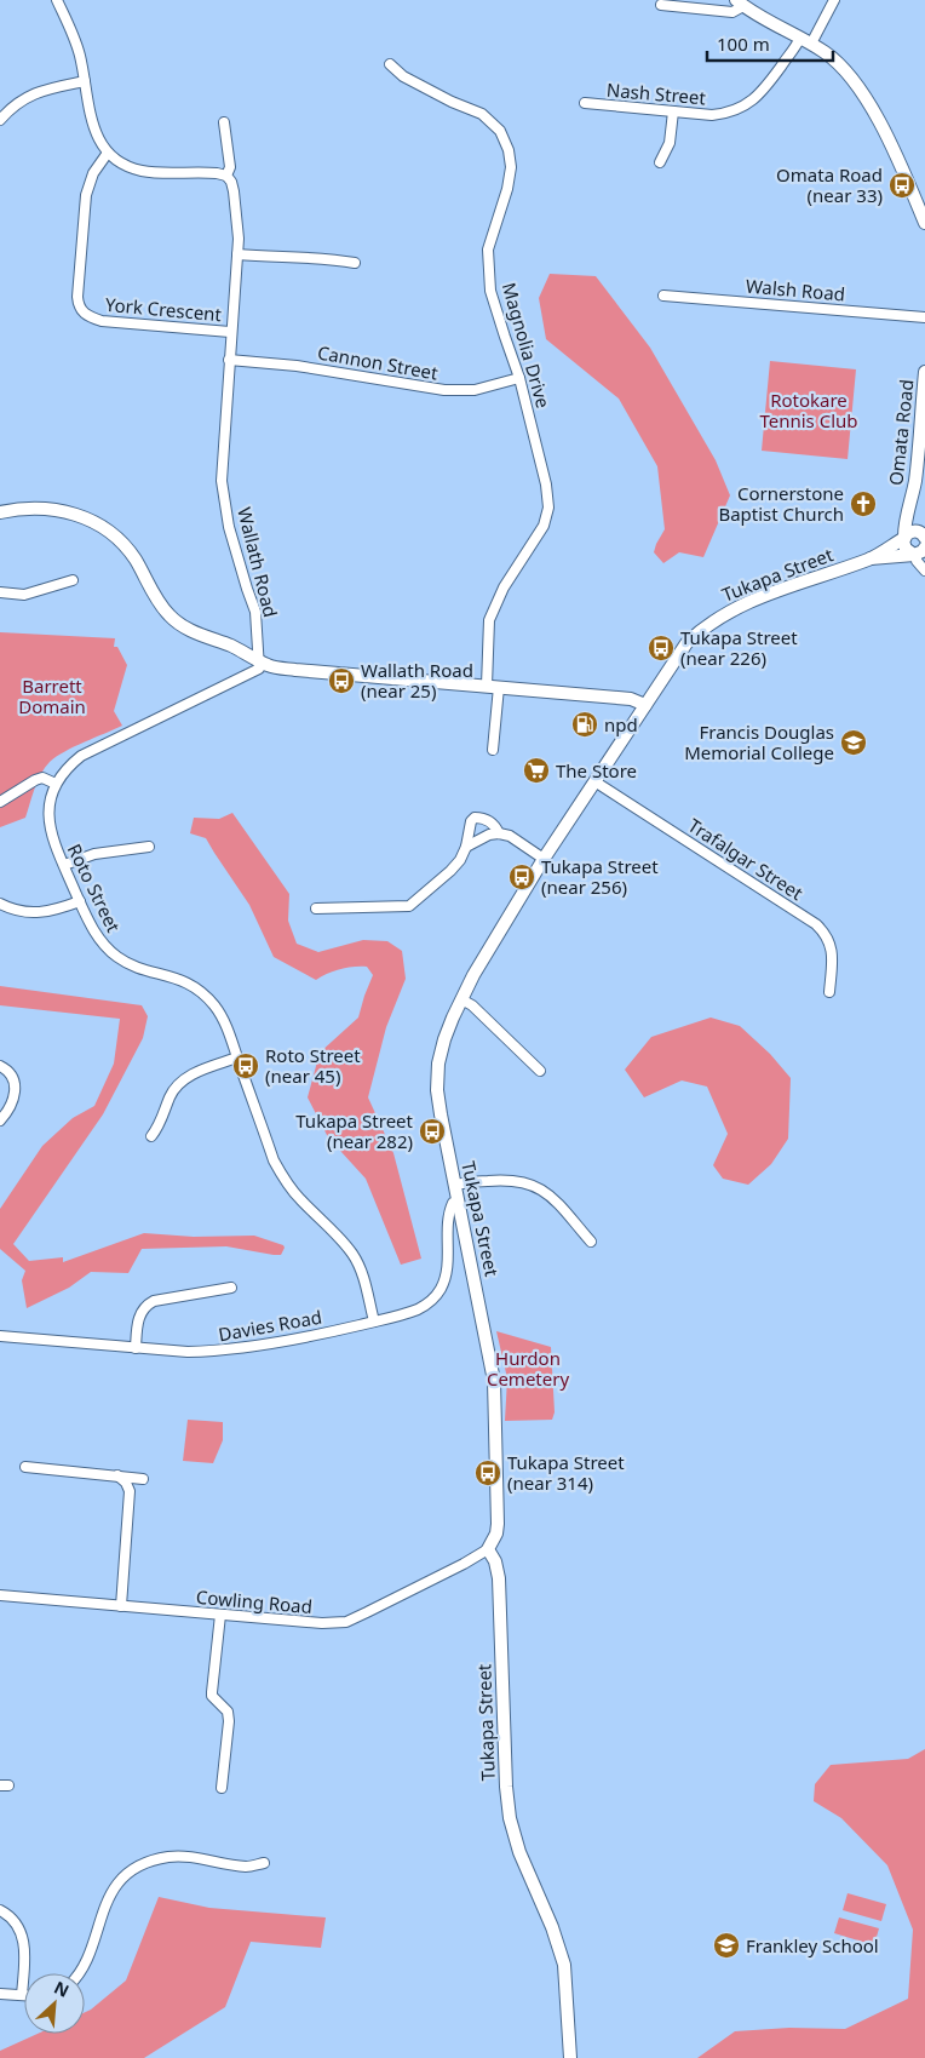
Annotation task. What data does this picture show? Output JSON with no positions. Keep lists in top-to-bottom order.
{
  "streets": {
    "street": [
      "Nash Street",
      "Walsh Road",
      "York Crescent",
      "Magnolia Drive",
      "Cannon Street",
      "Omata Road",
      "Wallath Road",
      "Tukapa Street",
      "Trafalgar Street",
      "Roto Street",
      "Davies Road",
      "Cowling Road"
    ]
  },
  "crossings": [
    ["York Crescent", "Wallath Road"],
    ["Magnolia Drive", "Cannon Street"],
    ["Cannon Street", "Wallath Road"],
    ["Omata Road", "Tukapa Street"],
    ["Wallath Road", "Roto Street"],
    ["Tukapa Street", "Trafalgar Street"],
    ["Tukapa Street", "Davies Road"],
    ["Tukapa Street", "Cowling Road"],
    ["Roto Street", "Davies Road"]
  ],
  "parks": ["Rotokare Tennis Club", "Barrett Domain", "Hurdon Cemetery"],
  "places": {
    "bus stop": [
      "Omata Road (near 33)",
      "Tukapa Street (near 226)",
      "Wallath Road (near 25)",
      "Tukapa Street (near 256)",
      "Roto Street (near 45)",
      "Tukapa Street (near 282)",
      "Tukapa Street (near 314)"
    ],
    "church": ["Cornerstone Baptist Church"],
    "fuel station": ["npd"],
    "school or university": ["Francis Douglas Memorial College", "Frankley School"],
    "supermarket": ["The Store"]
  },
  "scale_bar": "100 m",
  "north": "top right"
}
